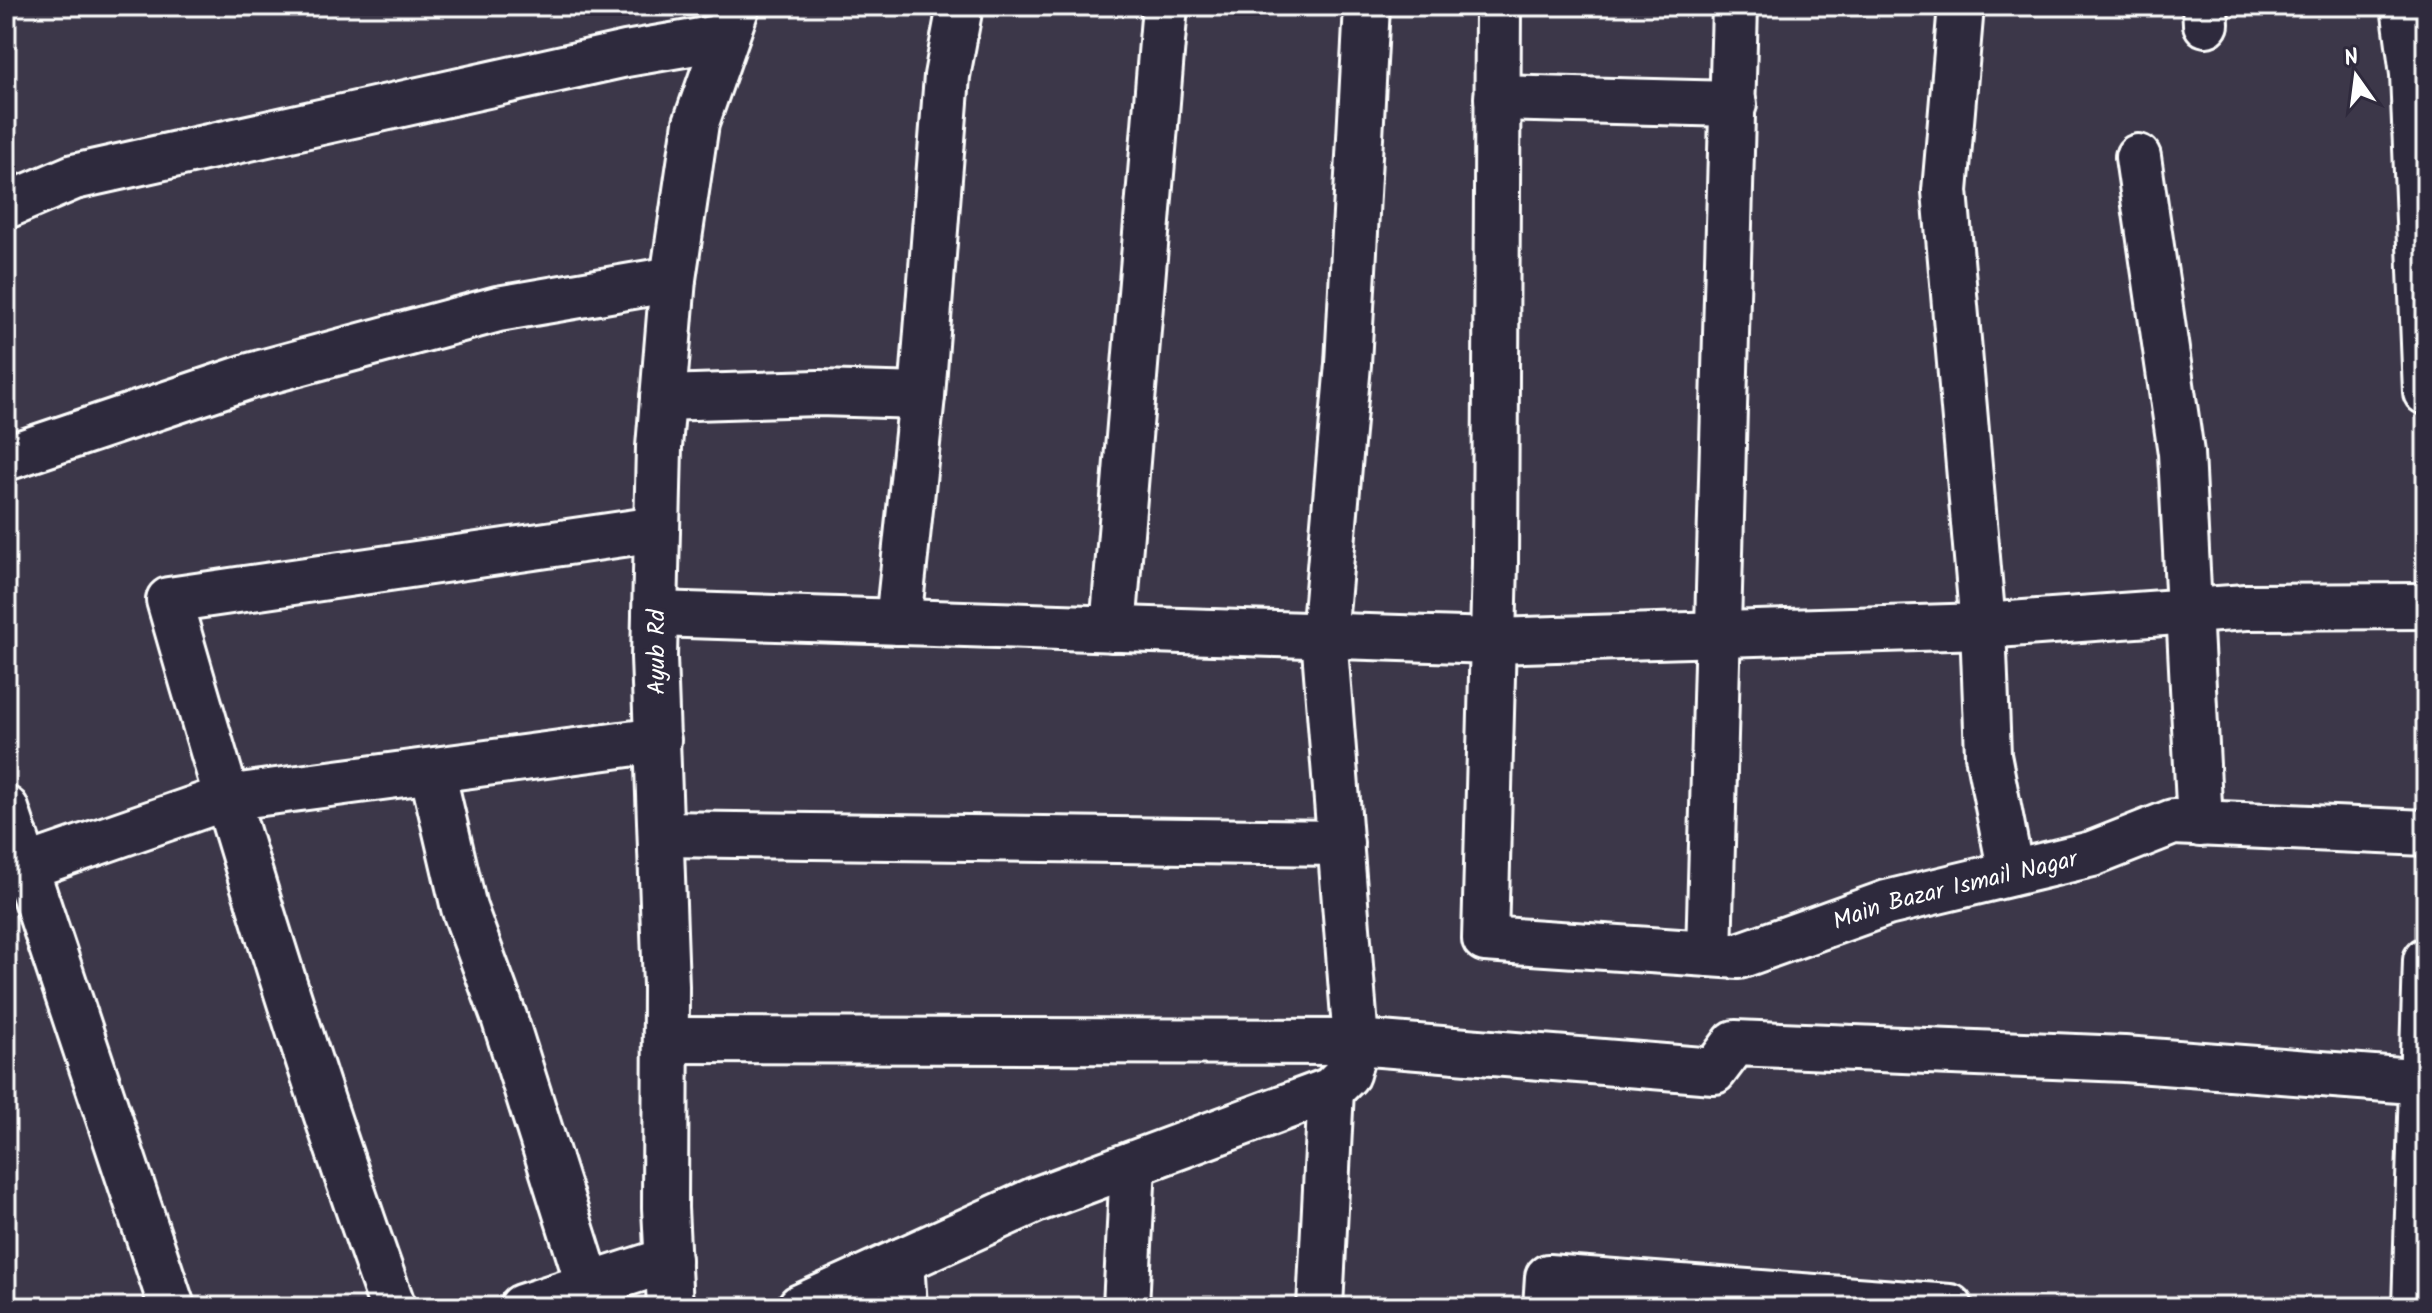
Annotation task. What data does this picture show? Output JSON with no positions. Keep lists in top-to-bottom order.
{
  "streets": {
    "street": ["Ayub Rd", "Main Bazar Ismail Nagar"]
  },
  "north": "top"
}
